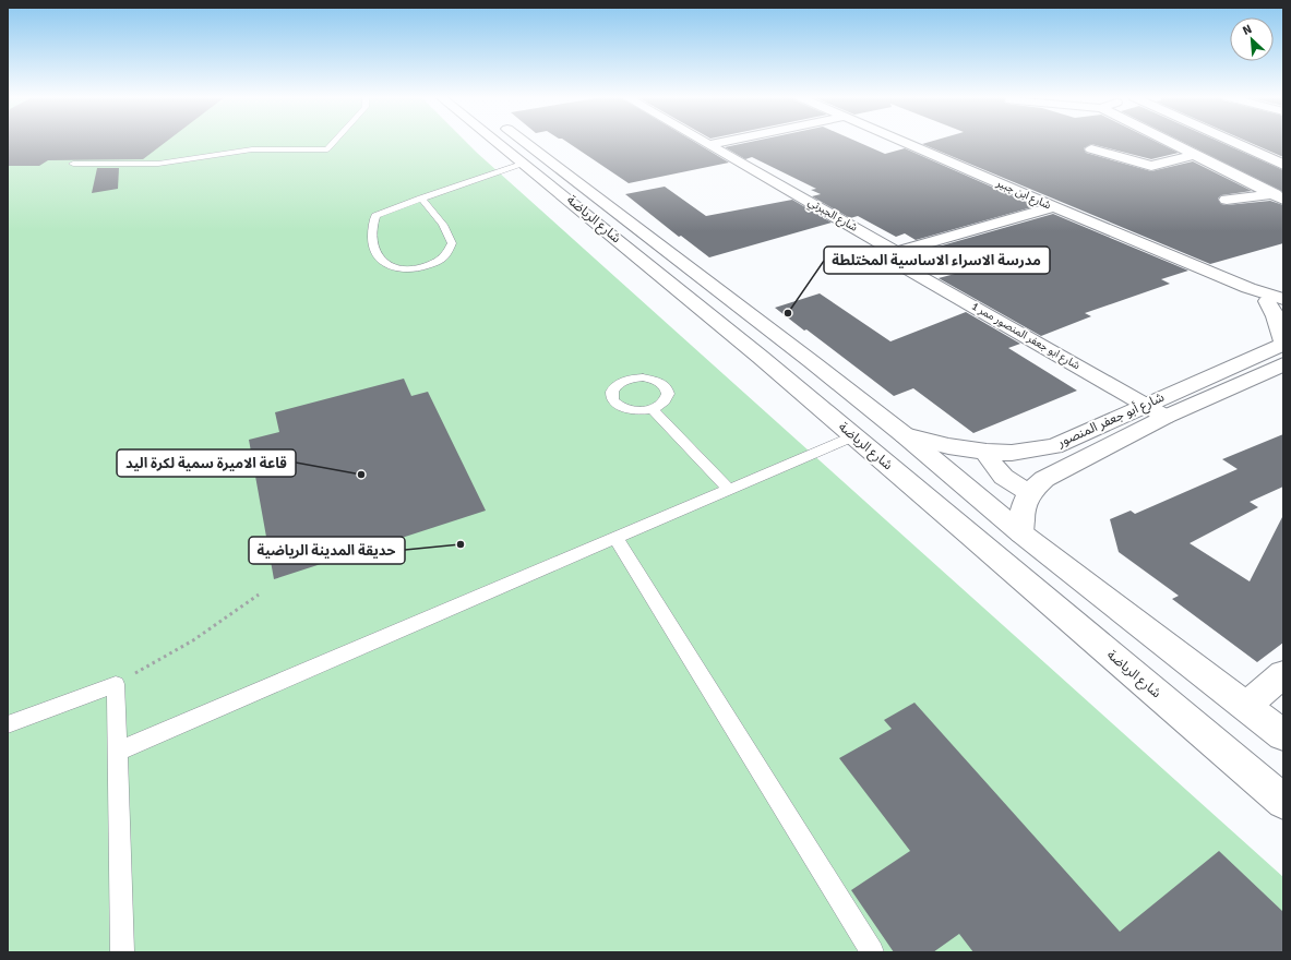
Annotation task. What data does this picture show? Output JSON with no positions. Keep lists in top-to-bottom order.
{
  "streets": {
    "street": [
      "شارع ابن جبير",
      "شارع الجبرتي",
      "شارع الرياضة",
      "شارع ابو جعفر المنصور ممر 1",
      "شارع أبو جعفر المنصور"
    ]
  },
  "crossings": [
    ["شارع الجبرتي", "شارع ابو جعفر المنصور ممر 1"],
    ["شارع الرياضة", "شارع أبو جعفر المنصور"],
    ["شارع ابو جعفر المنصور ممر 1", "شارع أبو جعفر المنصور"]
  ],
  "places": ["مدرسة الاسراء الاساسية المختلطة", "قاعة الاميرة سمية لكرة اليد", "حديقة المدينة الرياضية"],
  "north": "top left"
}
